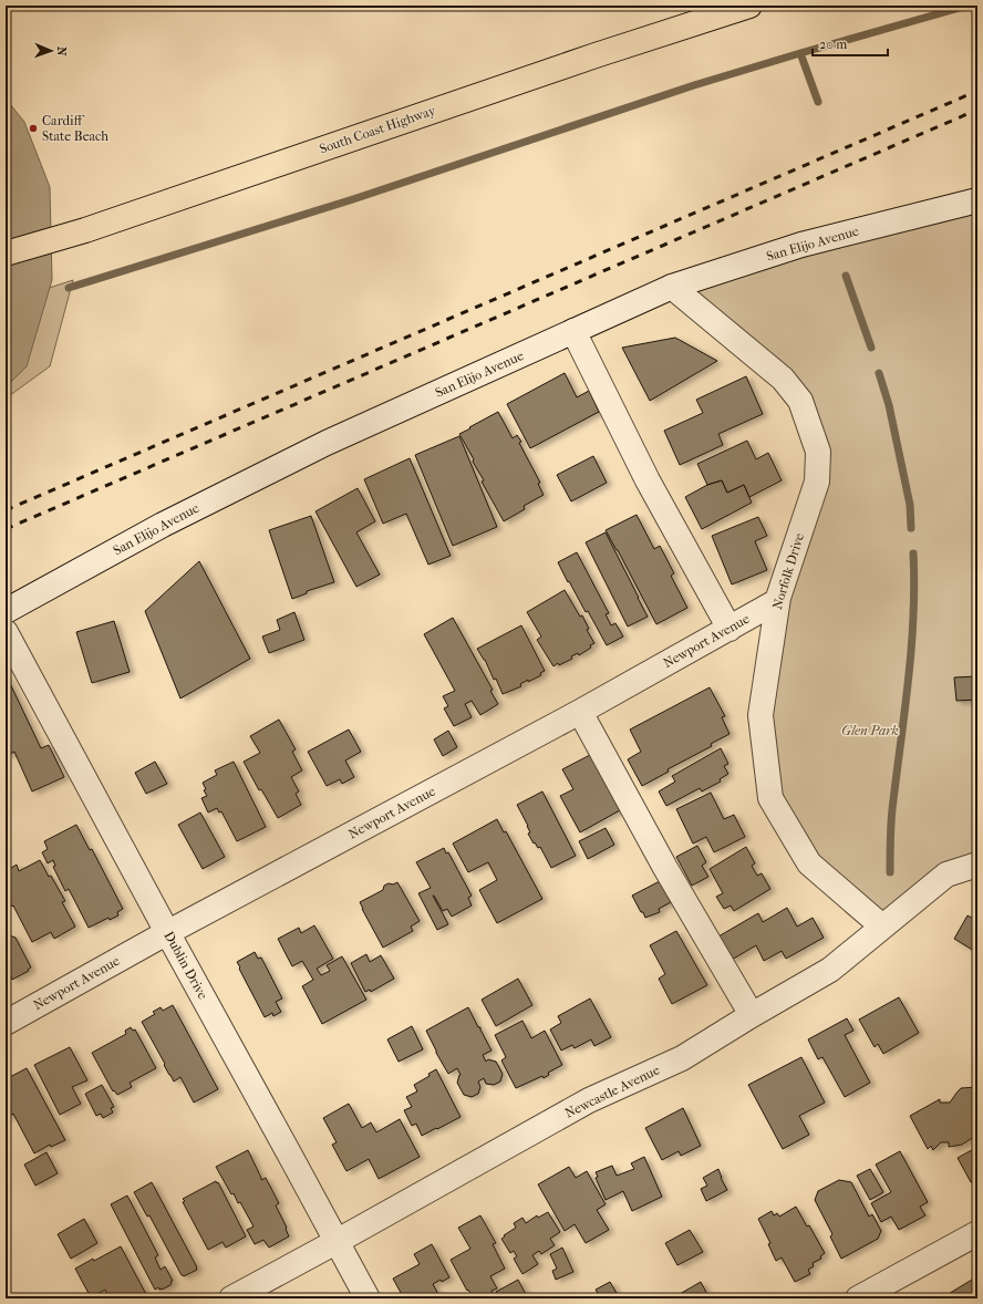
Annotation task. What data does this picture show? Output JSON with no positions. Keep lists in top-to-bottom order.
{
  "streets": {
    "main road": ["South Coast Highway"],
    "street": [
      "San Elijo Avenue",
      "Norfolk Drive",
      "Newport Avenue",
      "Dublin Drive",
      "Newcastle Avenue"
    ]
  },
  "crossings": [
    ["San Elijo Avenue", "Norfolk Drive"],
    ["Norfolk Drive", "Newport Avenue"],
    ["Norfolk Drive", "Newcastle Avenue"],
    ["Newport Avenue", "Dublin Drive"],
    ["Dublin Drive", "Newcastle Avenue"]
  ],
  "parks": ["Glen Park"],
  "places": ["Cardiff State Beach"],
  "scale_bar": "20 m",
  "north": "right"
}
